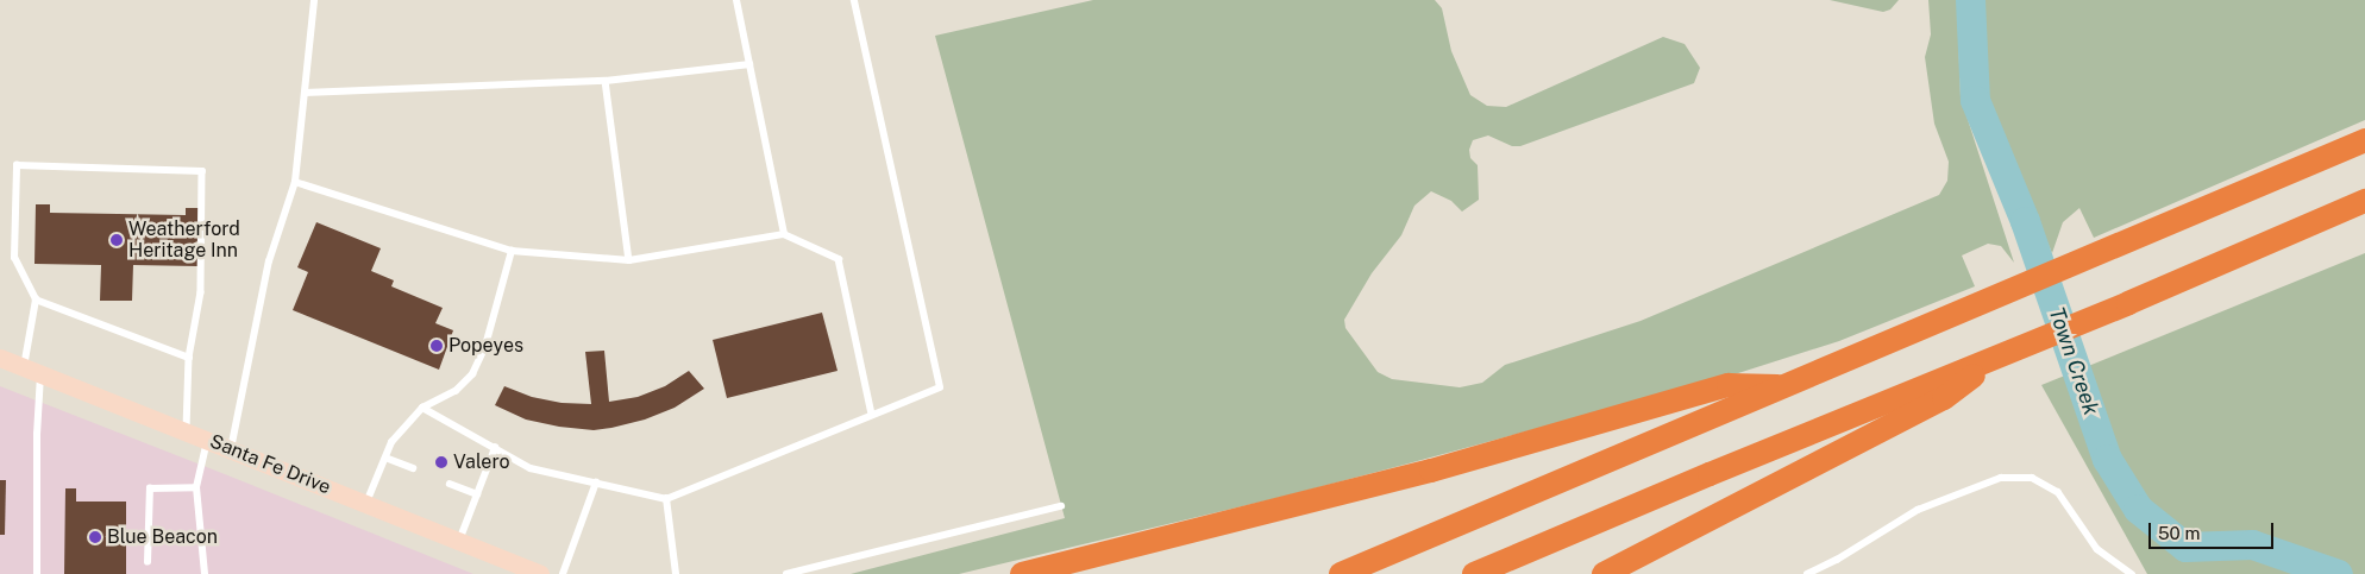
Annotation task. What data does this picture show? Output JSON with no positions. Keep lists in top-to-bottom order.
{
  "streets": {
    "main road": ["Santa Fe Drive"]
  },
  "water": ["Town Creek"],
  "places": [
    "Weatherford Heritage Inn",
    "Popeyes",
    "Valero",
    "Blue Beacon"
  ],
  "scale_bar": "50 m"
}
